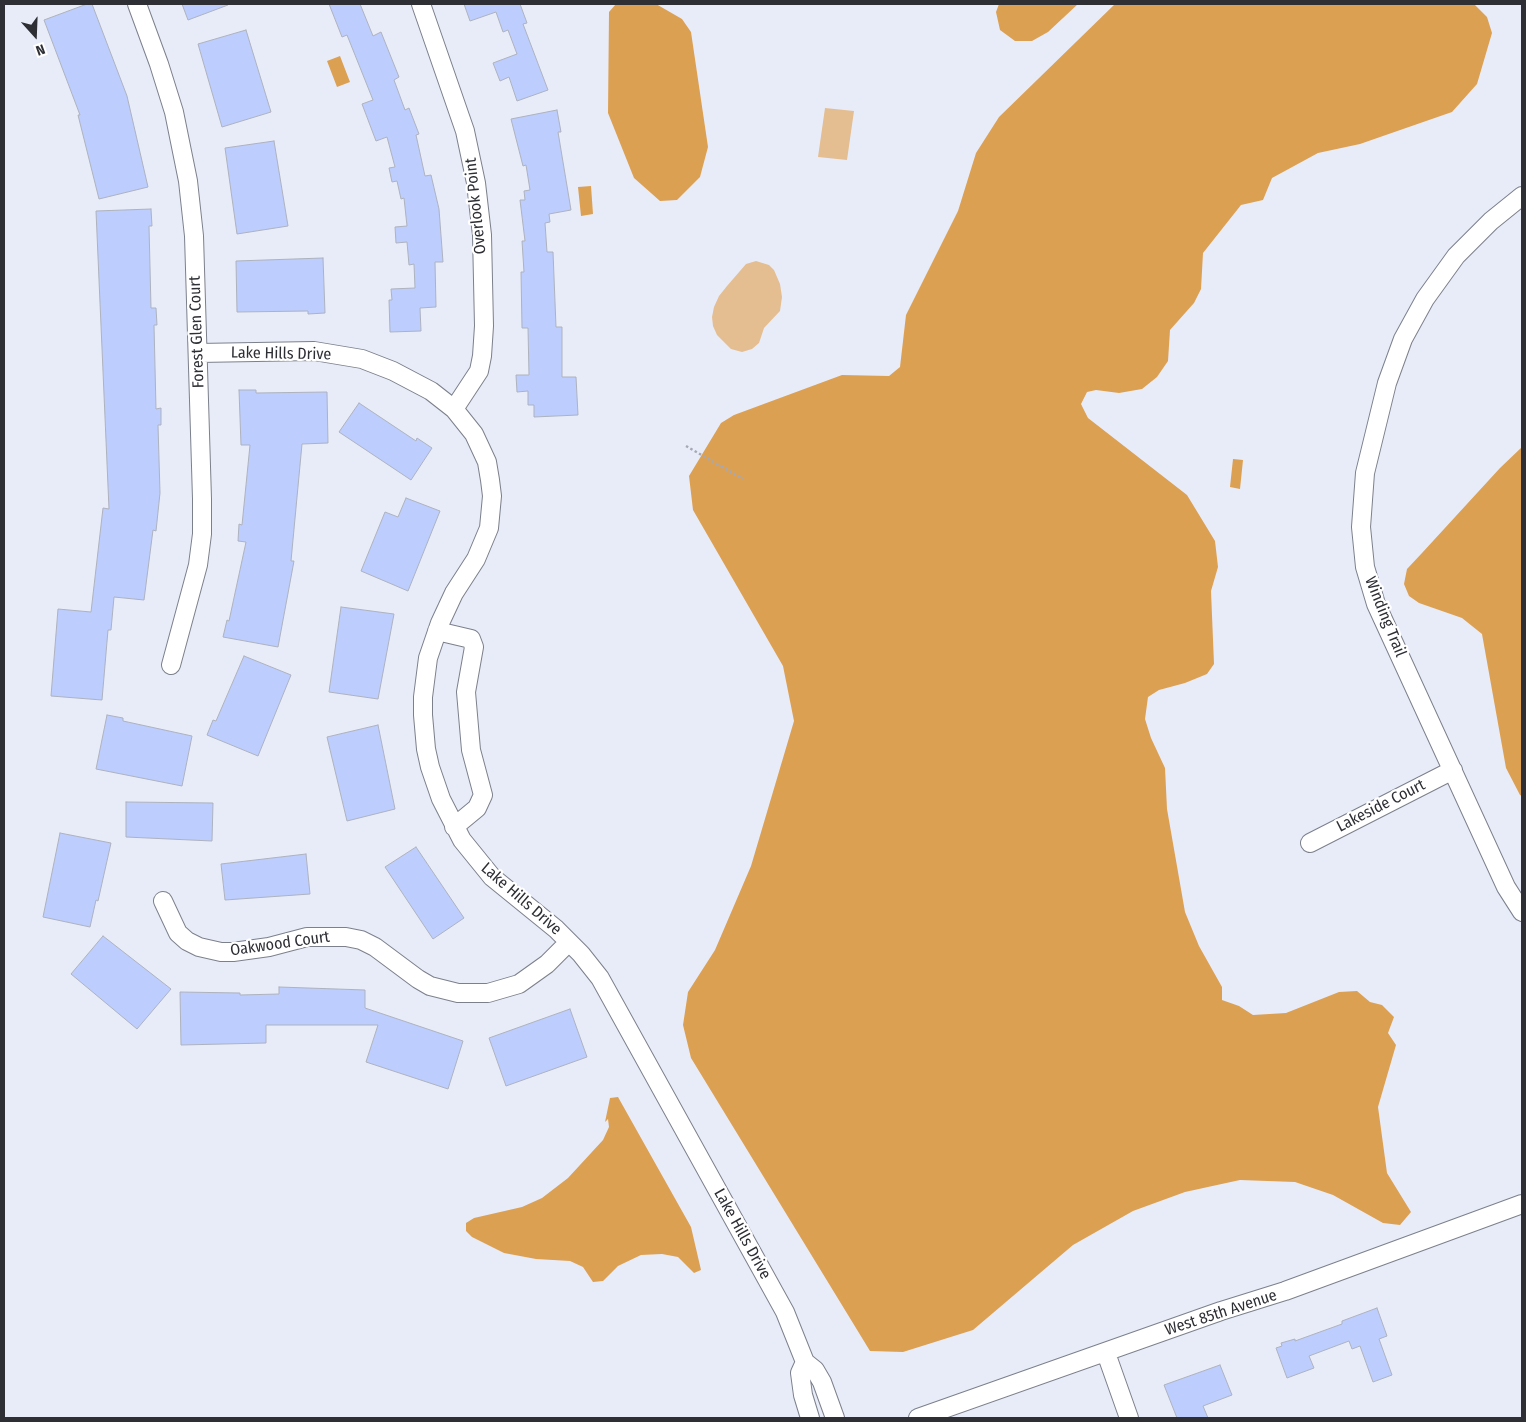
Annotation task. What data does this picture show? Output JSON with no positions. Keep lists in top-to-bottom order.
{
  "streets": {
    "street": [
      "Overlook Point",
      "Forest Glen Court",
      "Lake Hills Drive",
      "Winding Trail",
      "Lakeside Court",
      "Oakwood Court",
      "West 85th Avenue"
    ]
  },
  "crossings": [
    ["Overlook Point", "Lake Hills Drive"],
    ["Forest Glen Court", "Lake Hills Drive"],
    ["Lake Hills Drive", "Oakwood Court"],
    ["Winding Trail", "Lakeside Court"]
  ],
  "north": "bottom"
}
